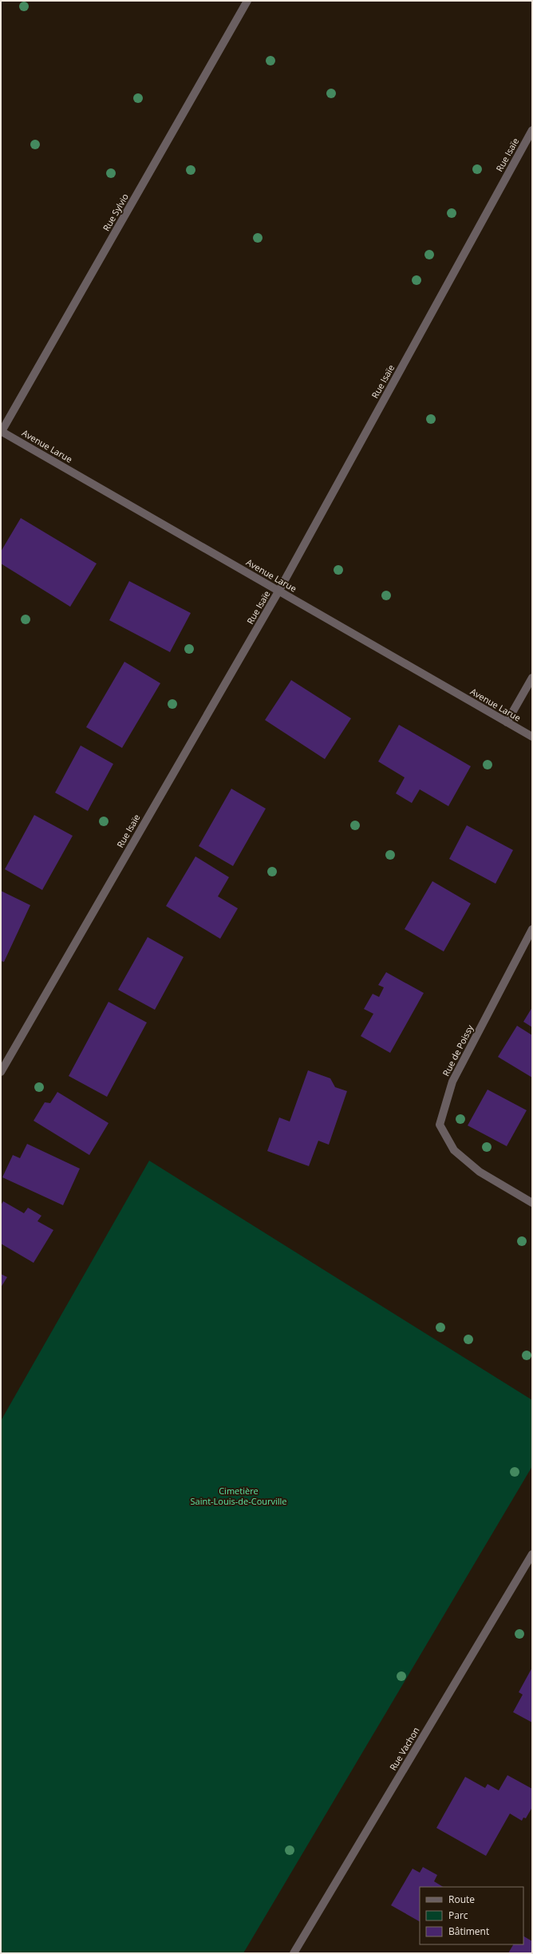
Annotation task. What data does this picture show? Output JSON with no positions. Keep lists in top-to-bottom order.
{
  "streets": {
    "street": [
      "Rue Isaïe",
      "Rue Sylvio",
      "Avenue Larue",
      "Rue de Poissy",
      "Rue Vachon"
    ]
  },
  "crossings": [
    ["Rue Isaïe", "Avenue Larue"],
    ["Rue Sylvio", "Avenue Larue"]
  ],
  "parks": ["Cimetière Saint-Louis-de-Courville"],
  "legend": ["Route", "Parc", "Bâtiment"]
}
